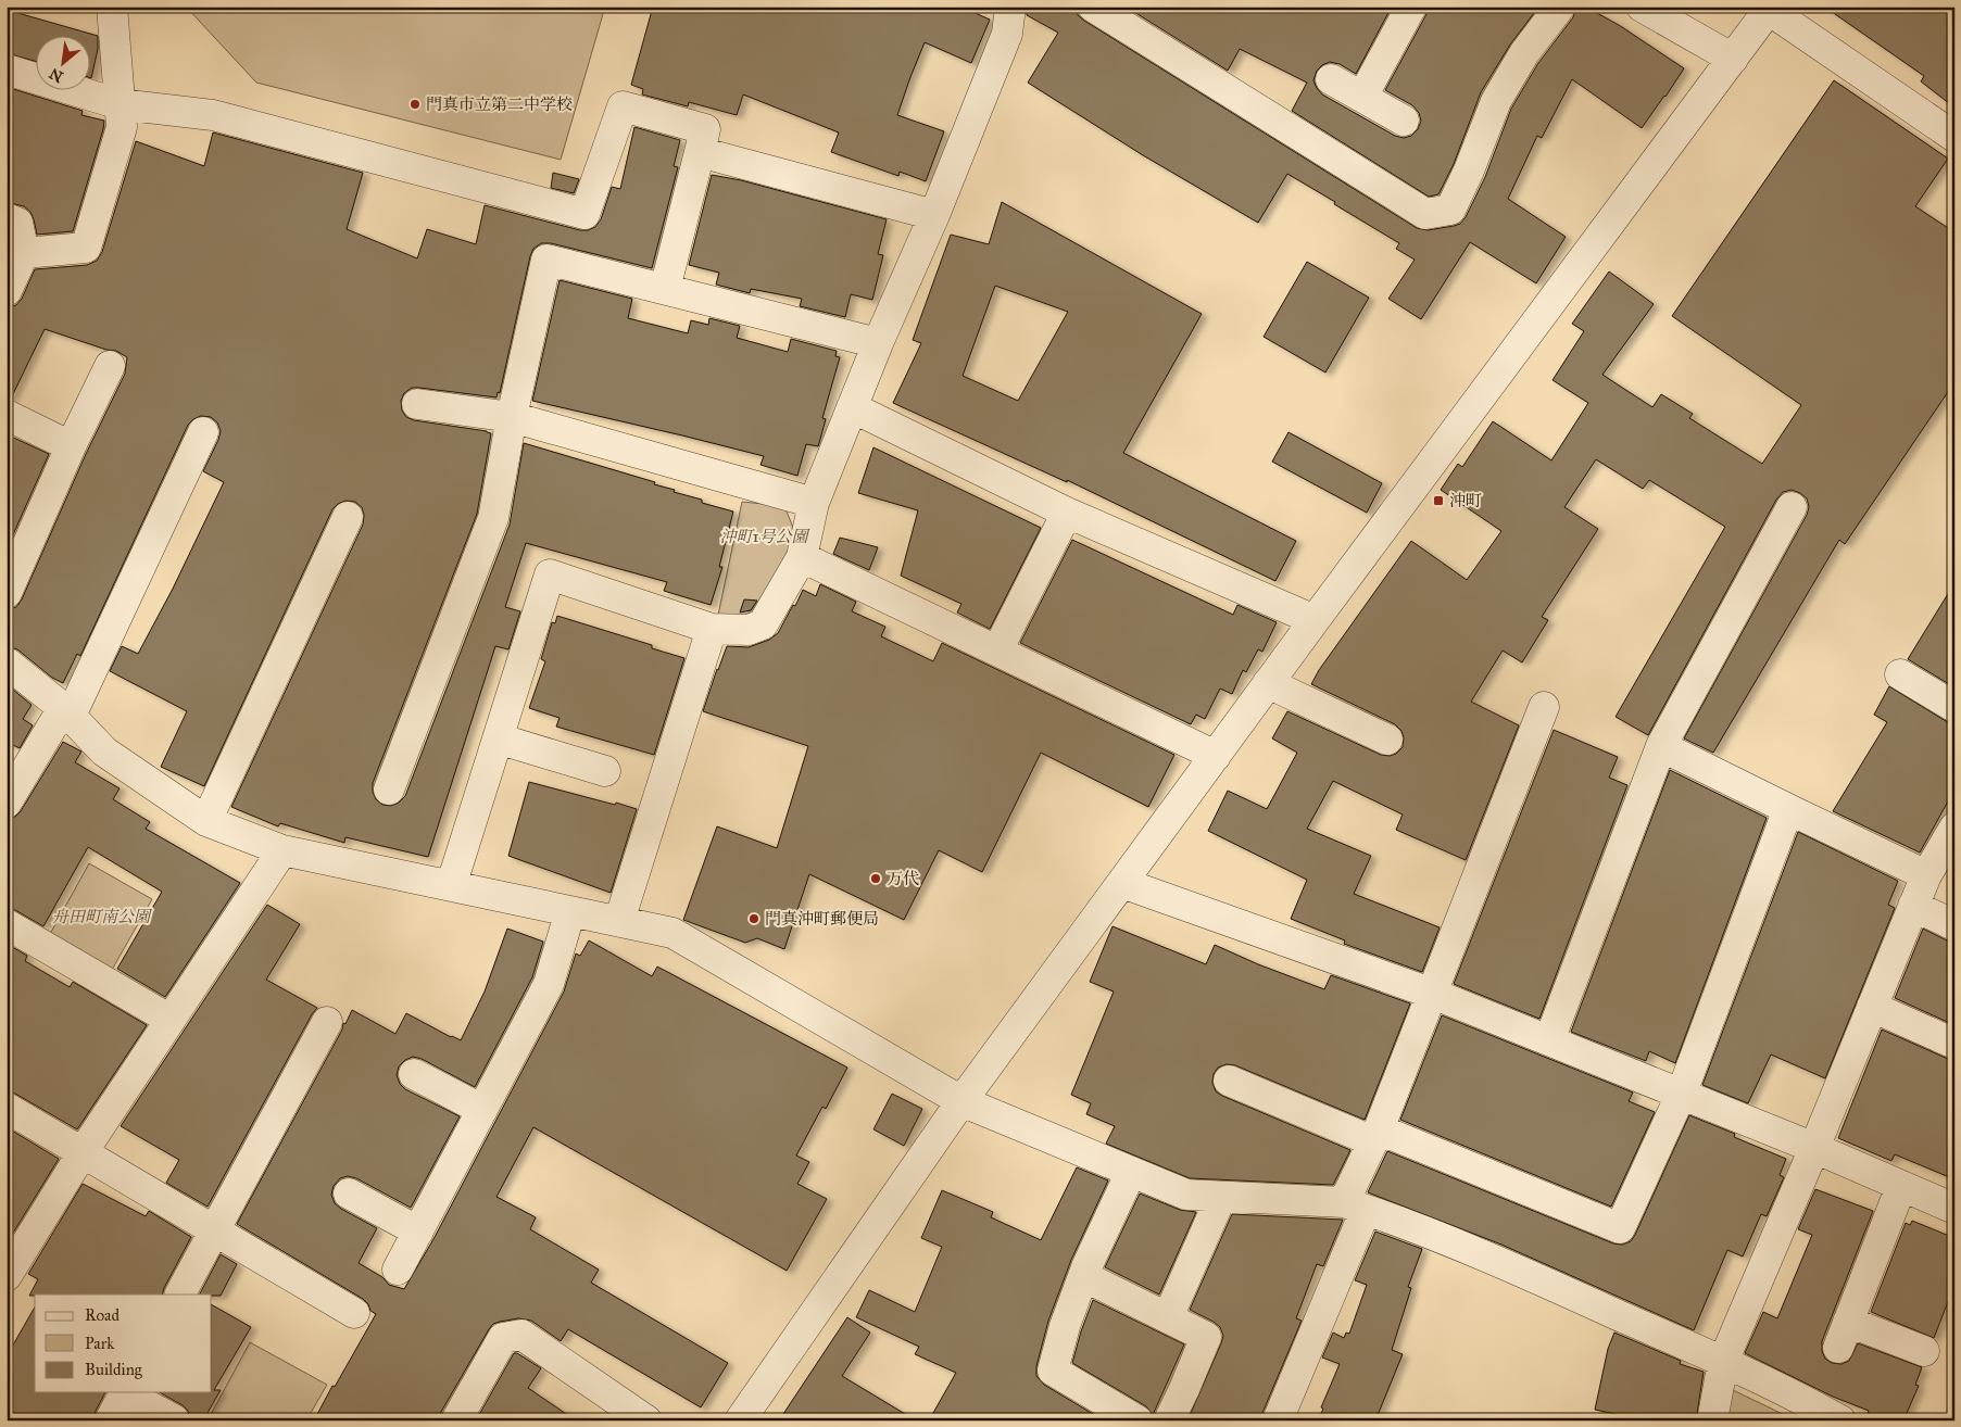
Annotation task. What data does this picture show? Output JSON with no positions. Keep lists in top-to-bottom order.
{
  "parks": ["沖町1号公園", "舟田町南公園"],
  "places": {
    "other": ["門真市立第二中学校", "万代", "門真沖町郵便局"],
    "transit": ["沖町"]
  },
  "legend": ["Road", "Park", "Building"],
  "north": "bottom left"
}
